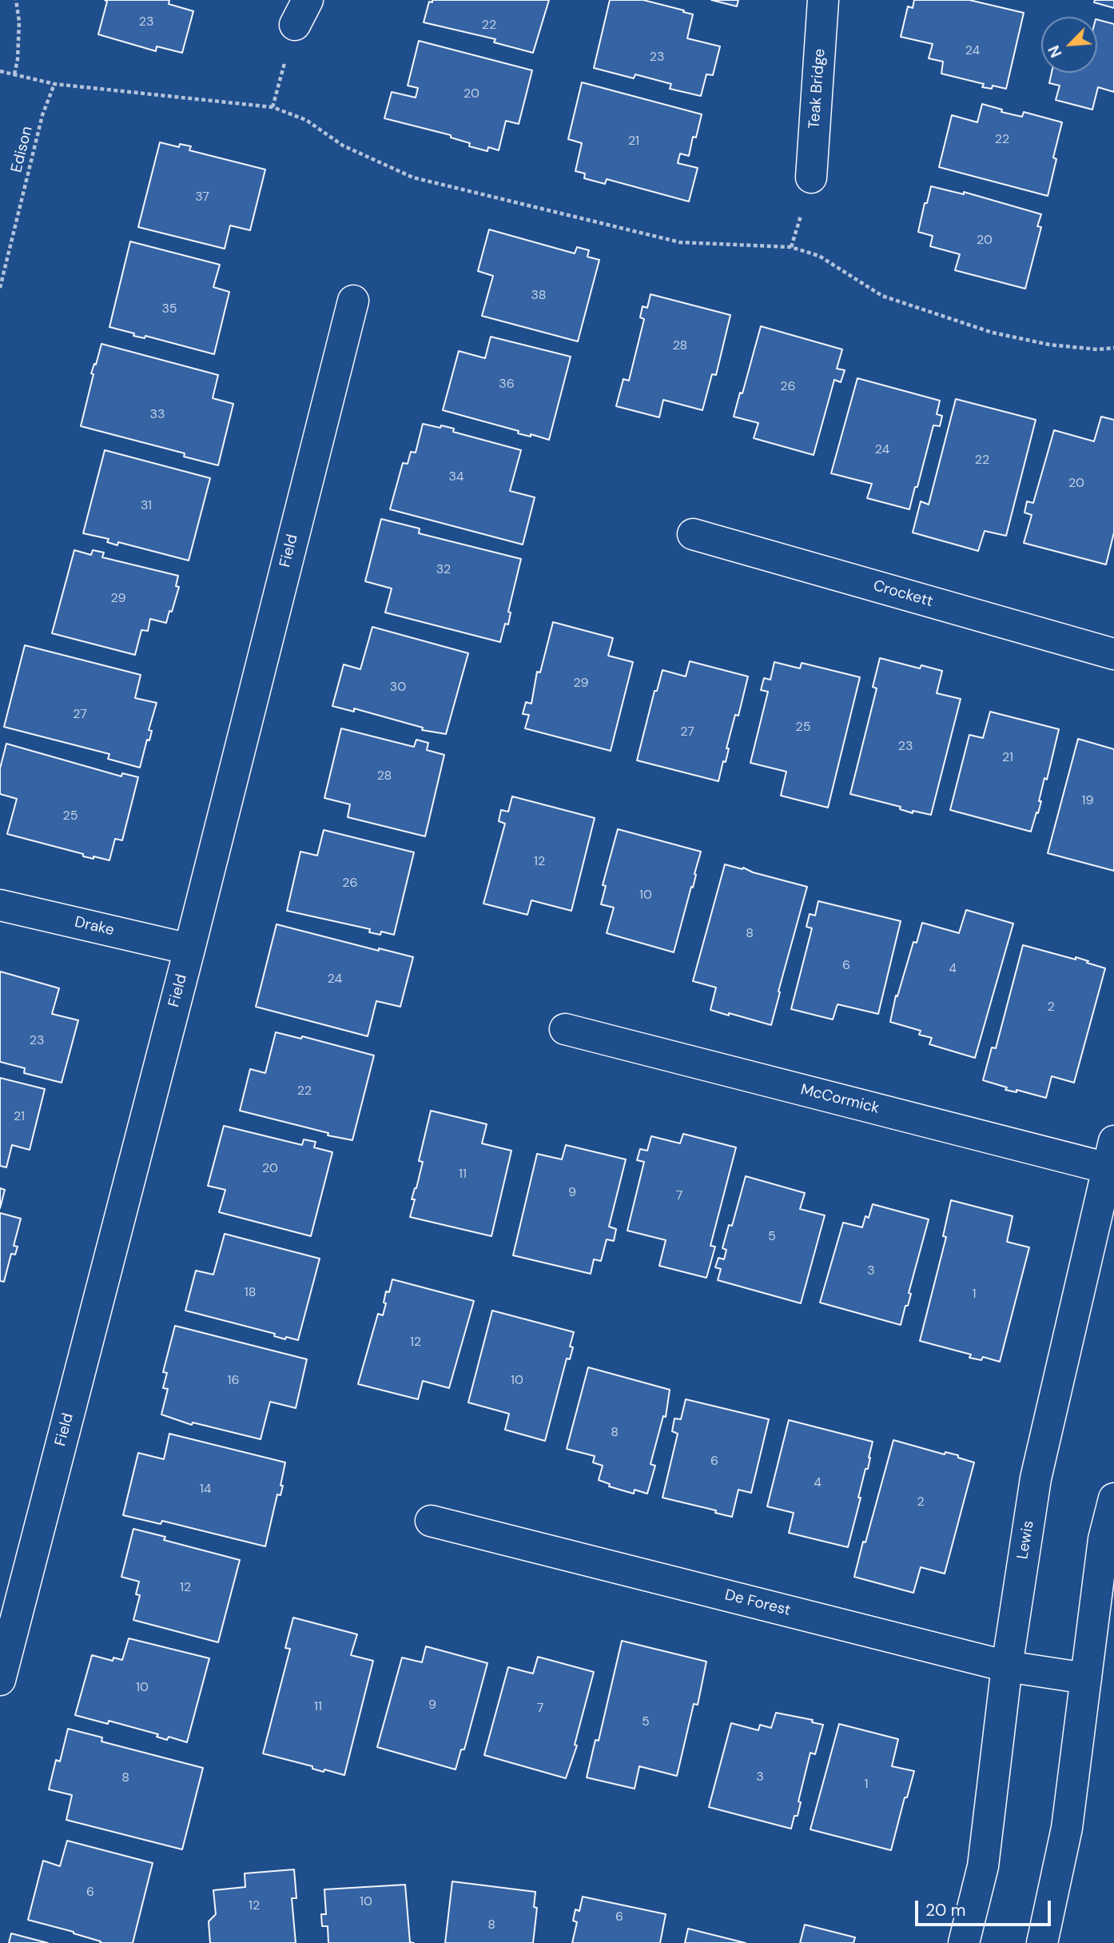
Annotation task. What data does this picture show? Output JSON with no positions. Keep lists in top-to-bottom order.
{
  "streets": {
    "street": [
      "Teak Bridge",
      "Field",
      "Crockett",
      "Drake",
      "McCormick",
      "Lewis",
      "De Forest"
    ],
    "path": ["Edison"]
  },
  "crossings": [
    ["Field", "Drake"],
    ["McCormick", "Lewis"],
    ["Lewis", "De Forest"]
  ],
  "house_numbers": [
    "23",
    "22",
    "24",
    "23",
    "20",
    "22",
    "21",
    "37",
    "20",
    "38",
    "35",
    "28",
    "36",
    "26",
    "33",
    "24",
    "22",
    "34",
    "20",
    "31",
    "32",
    "29",
    "29",
    "30",
    "27",
    "25",
    "27",
    "23",
    "21",
    "28",
    "19",
    "25",
    "12",
    "26",
    "10",
    "8",
    "6",
    "4",
    "24",
    "2",
    "23",
    "22",
    "21",
    "20",
    "11",
    "9",
    "7",
    "5",
    "3",
    "18",
    "1",
    "12",
    "16",
    "10",
    "8",
    "6",
    "4",
    "14",
    "2",
    "12",
    "10",
    "9",
    "11",
    "7",
    "5",
    "3",
    "8",
    "1",
    "6",
    "10",
    "12",
    "6",
    "8"
  ],
  "scale_bar": "20 m",
  "north": "bottom left"
}
